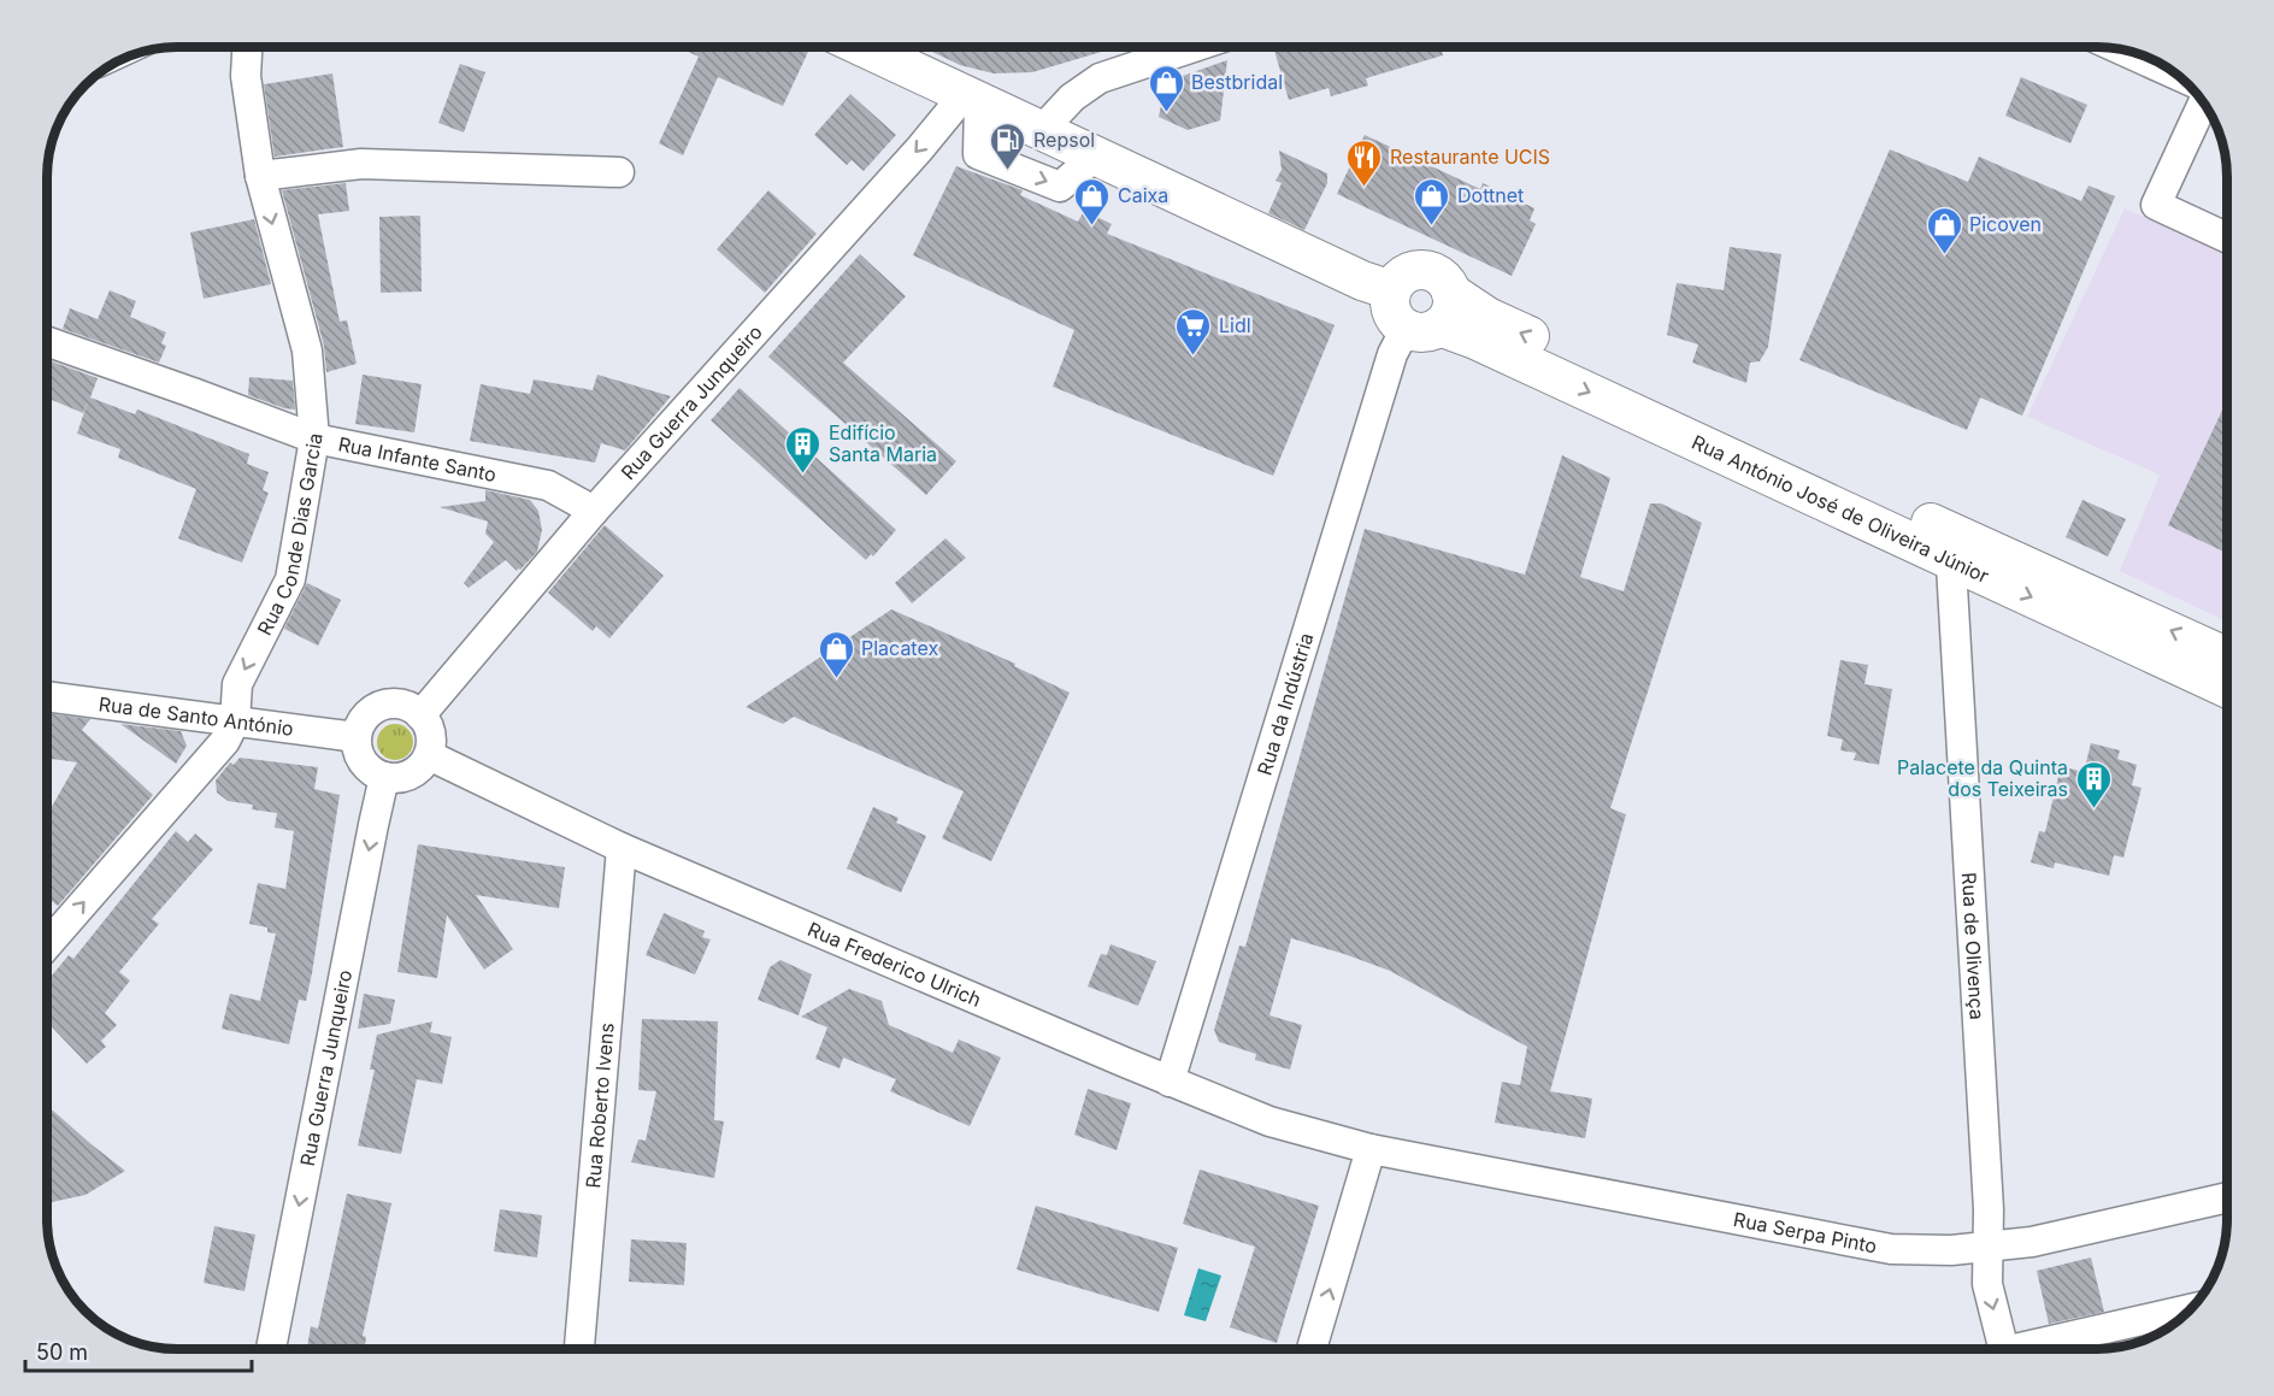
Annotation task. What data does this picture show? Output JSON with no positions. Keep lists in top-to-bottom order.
{
  "streets": {
    "main road": ["Rua António José de Oliveira Júnior"],
    "street": [
      "Rua Guerra Junqueiro",
      "Rua Infante Santo",
      "Rua Conde Dias Garcia",
      "Rua da Indústria",
      "Rua de Santo António",
      "Rua de Olivença",
      "Rua Frederico Ulrich",
      "Rua Roberto Ivens",
      "Rua Serpa Pinto"
    ]
  },
  "crossings": [
    ["Rua Guerra Junqueiro", "Rua Infante Santo"],
    ["Rua Guerra Junqueiro", "Rua de Santo António"],
    ["Rua Guerra Junqueiro", "Rua Frederico Ulrich"],
    ["Rua Infante Santo", "Rua Conde Dias Garcia"],
    ["Rua António José de Oliveira Júnior", "Rua da Indústria"],
    ["Rua António José de Oliveira Júnior", "Rua de Olivença"],
    ["Rua Conde Dias Garcia", "Rua de Santo António"],
    ["Rua da Indústria", "Rua Frederico Ulrich"],
    ["Rua de Santo António", "Rua Frederico Ulrich"],
    ["Rua de Olivença", "Rua Serpa Pinto"],
    ["Rua Frederico Ulrich", "Rua Roberto Ivens"],
    ["Rua Frederico Ulrich", "Rua Serpa Pinto"]
  ],
  "one_way": ["Rua Guerra Junqueiro"],
  "places": {
    "shop": [
      "Bestbridal",
      "Caixa",
      "Dottnet",
      "Picoven",
      "Placatex"
    ],
    "fuel station": ["Repsol"],
    "restaurant": ["Restaurante UCIS"],
    "supermarket": ["Lidl"],
    "building": ["Edifício Santa Maria", "Palacete da Quinta dos Teixeiras"]
  },
  "scale_bar": "50 m"
}
